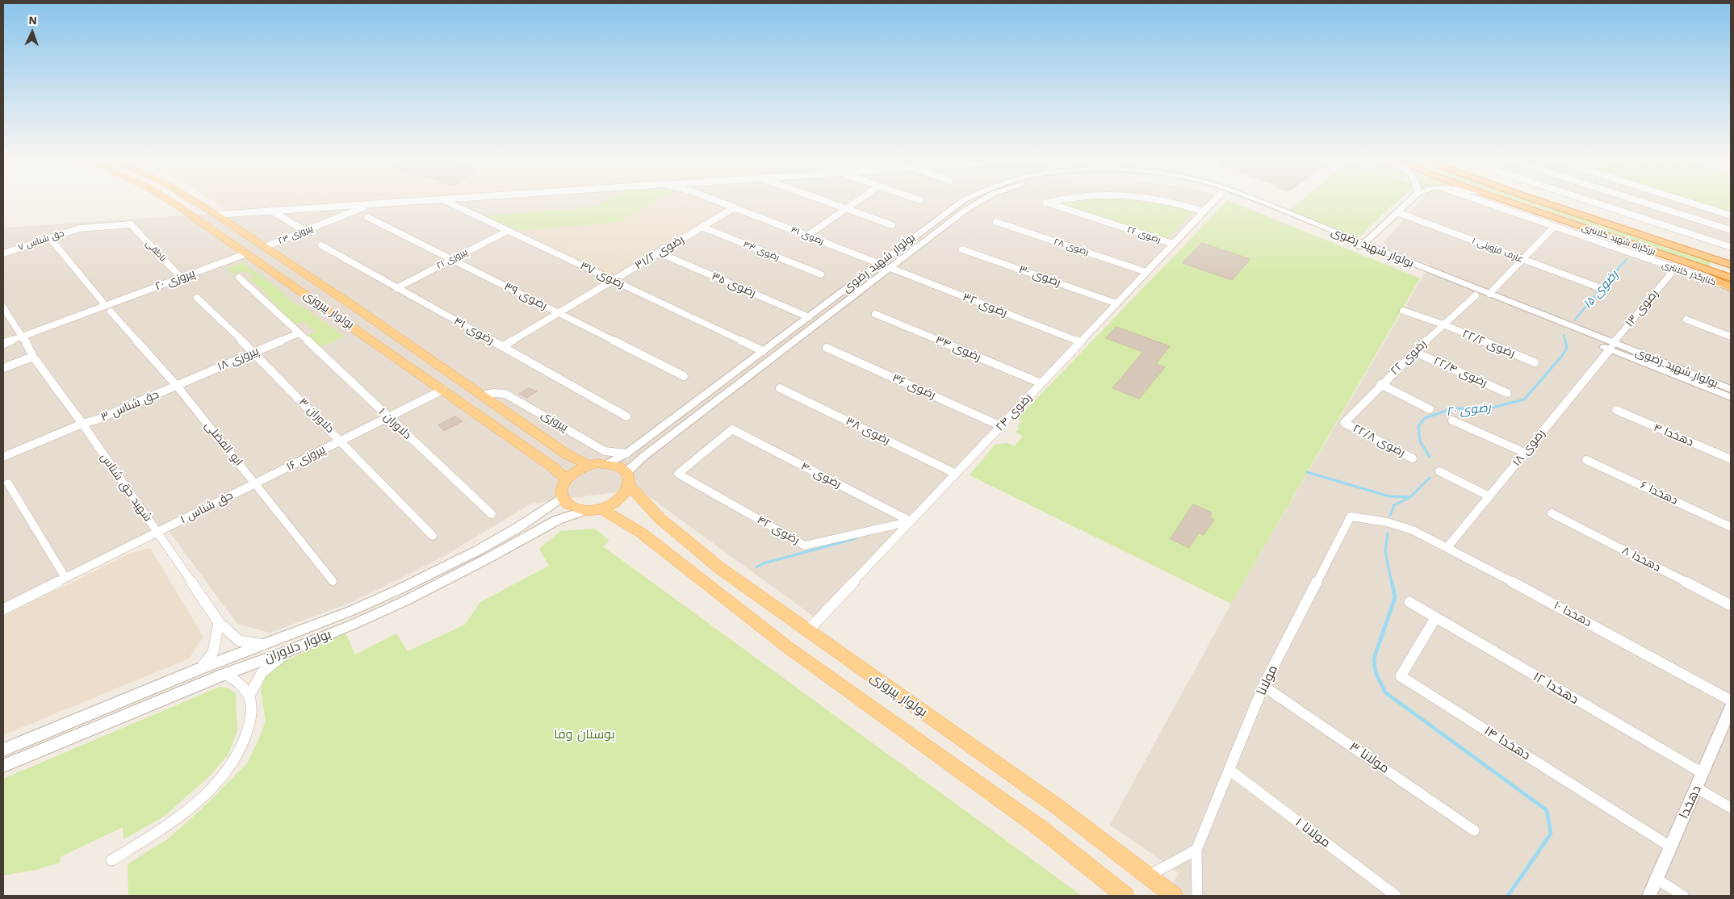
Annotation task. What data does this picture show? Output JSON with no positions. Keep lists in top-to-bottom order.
{
  "streets": {
    "highway": ["بزرگراه شهید کلانتری"],
    "main road": ["بولوار پیروزی"],
    "street": [
      "پیروزی ۲۳",
      "رضوی ۲۶",
      "رضوی ۳۱",
      "حق شناس ۷",
      "رضوی ۲۸",
      "بولوار شهید رضوی",
      "عارف قزوینی ۱",
      "ناطقی",
      "رضوی ۳۳",
      "رضوی ۳۱/۲",
      "پیروزی ۲۱",
      "کنارگذر کلانتری",
      "رضوی ۳۷",
      "رضوی ۳۰",
      "پیروزی ۲۰",
      "رضوی ۳۵",
      "رضوی ۳۹",
      "رضوی ۳۲",
      "رضوی ۱۳",
      "رضوی ۴۱",
      "رضوی ۲۲/۲",
      "رضوی ۳۴",
      "رضوی ۲۲",
      "پیروزی ۱۸",
      "رضوی ۲۲/۴",
      "رضوی ۳۶",
      "حق شناس ۳",
      "رضوی ۲۴",
      "دلاوران ۳",
      "پیروزی",
      "دلاوران ۱",
      "رضوی ۳۸",
      "دهخدا ۴",
      "رضوی ۲۲/۸",
      "ابو الفضلی",
      "رضوی ۱۸",
      "پیروزی ۱۶",
      "رضوی ۴۰",
      "شهید حق شناس",
      "دهخدا ۶",
      "حق شناس ۱",
      "رضوی ۴۲",
      "دهخدا ۸",
      "دهخدا ۱۰",
      "بولوار دلاوران",
      "مولانا",
      "دهخدا ۱۲",
      "دهخدا ۱۴",
      "مولانا ۳",
      "دهخدا",
      "مولانا ۱"
    ]
  },
  "crossings": [
    ["پیروزی ۲۳", "رضوی ۳۱"],
    ["پیروزی ۲۳", "بولوار پیروزی"],
    ["رضوی ۲۶", "رضوی ۲۴"],
    ["رضوی ۳۱", "بولوار شهید رضوی"],
    ["رضوی ۳۱", "رضوی ۳۱/۲"],
    ["رضوی ۳۱", "رضوی ۳۷"],
    ["رضوی ۳۱", "بولوار پیروزی"],
    ["حق شناس ۷", "ناطقی"],
    ["حق شناس ۷", "ابو الفضلی"],
    ["رضوی ۲۸", "رضوی ۲۴"],
    ["بولوار شهید رضوی", "رضوی ۳۷"],
    ["بولوار شهید رضوی", "رضوی ۳۵"],
    ["بولوار شهید رضوی", "رضوی ۳۲"],
    ["بولوار شهید رضوی", "رضوی ۱۳"],
    ["بولوار شهید رضوی", "بولوار پیروزی"],
    ["بولوار شهید رضوی", "رضوی ۲۲"],
    ["بولوار شهید رضوی", "پیروزی"],
    ["بولوار شهید رضوی", "رضوی ۱۸"],
    ["بولوار شهید رضوی", "بولوار دلاوران"],
    ["ناطقی", "پیروزی ۲۰"],
    ["رضوی ۳۳", "رضوی ۳۱/۲"],
    ["رضوی ۳۱/۲", "رضوی ۳۷"],
    ["رضوی ۳۱/۲", "رضوی ۳۵"],
    ["رضوی ۳۱/۲", "رضوی ۳۹"],
    ["رضوی ۳۱/۲", "رضوی ۴۱"],
    ["پیروزی ۲۱", "رضوی ۳۷"],
    ["پیروزی ۲۱", "رضوی ۳۹"],
    ["پیروزی ۲۱", "رضوی ۴۱"],
    ["رضوی ۳۰", "رضوی ۲۴"],
    ["پیروزی ۲۰", "بولوار پیروزی"],
    ["پیروزی ۲۰", "ابو الفضلی"],
    ["پیروزی ۲۰", "شهید حق شناس"],
    ["رضوی ۳۲", "رضوی ۲۴"],
    ["رضوی ۱۳", "رضوی ۱۸"],
    ["بولوار پیروزی", "رضوی ۲۴"],
    ["بولوار پیروزی", "پیروزی"],
    ["بولوار پیروزی", "پیروزی ۱۶"],
    ["بولوار پیروزی", "بولوار دلاوران"],
    ["رضوی ۲۲/۲", "رضوی ۲۲"],
    ["رضوی ۳۴", "رضوی ۲۴"],
    ["رضوی ۲۲", "رضوی ۲۲/۴"],
    ["رضوی ۲۲", "رضوی ۲۲/۸"],
    ["پیروزی ۱۸", "حق شناس ۳"],
    ["پیروزی ۱۸", "دلاوران ۳"],
    ["پیروزی ۱۸", "دلاوران ۱"],
    ["پیروزی ۱۸", "ابو الفضلی"],
    ["رضوی ۳۶", "رضوی ۲۴"],
    ["حق شناس ۳", "ابو الفضلی"],
    ["حق شناس ۳", "شهید حق شناس"],
    ["رضوی ۲۴", "رضوی ۳۸"],
    ["رضوی ۲۴", "رضوی ۴۰"],
    ["رضوی ۲۴", "رضوی ۴۲"],
    ["دلاوران ۳", "پیروزی ۱۶"],
    ["دلاوران ۱", "پیروزی ۱۶"],
    ["ابو الفضلی", "پیروزی ۱۶"],
    ["ابو الفضلی", "حق شناس ۱"],
    ["رضوی ۱۸", "دهخدا ۱۰"],
    ["پیروزی ۱۶", "حق شناس ۱"],
    ["رضوی ۴۰", "رضوی ۴۲"],
    ["شهید حق شناس", "حق شناس ۱"],
    ["شهید حق شناس", "بولوار دلاوران"],
    ["دهخدا ۱۰", "مولانا"],
    ["مولانا", "مولانا ۳"],
    ["مولانا", "مولانا ۱"],
    ["دهخدا ۱۲", "دهخدا ۱۴"],
    ["دهخدا ۱۲", "دهخدا"],
    ["دهخدا ۱۴", "دهخدا"]
  ],
  "water": ["رضوی ۱۵", "رضوی ۲۰"],
  "parks": ["بوستان وفا"],
  "north": "top"
}
